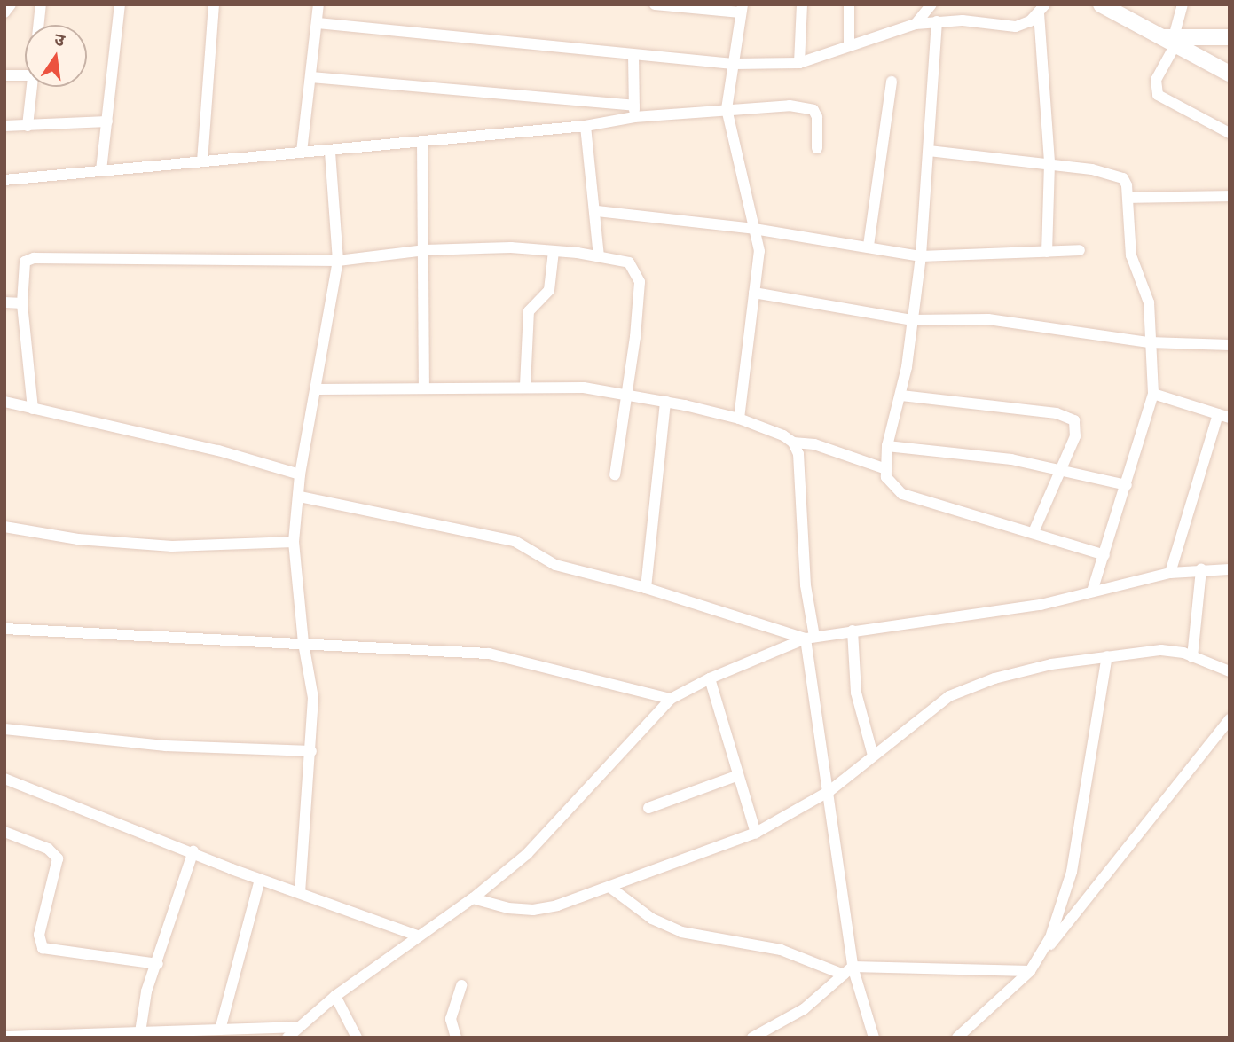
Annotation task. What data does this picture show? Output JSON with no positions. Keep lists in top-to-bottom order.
{
  "north": "top"
}
